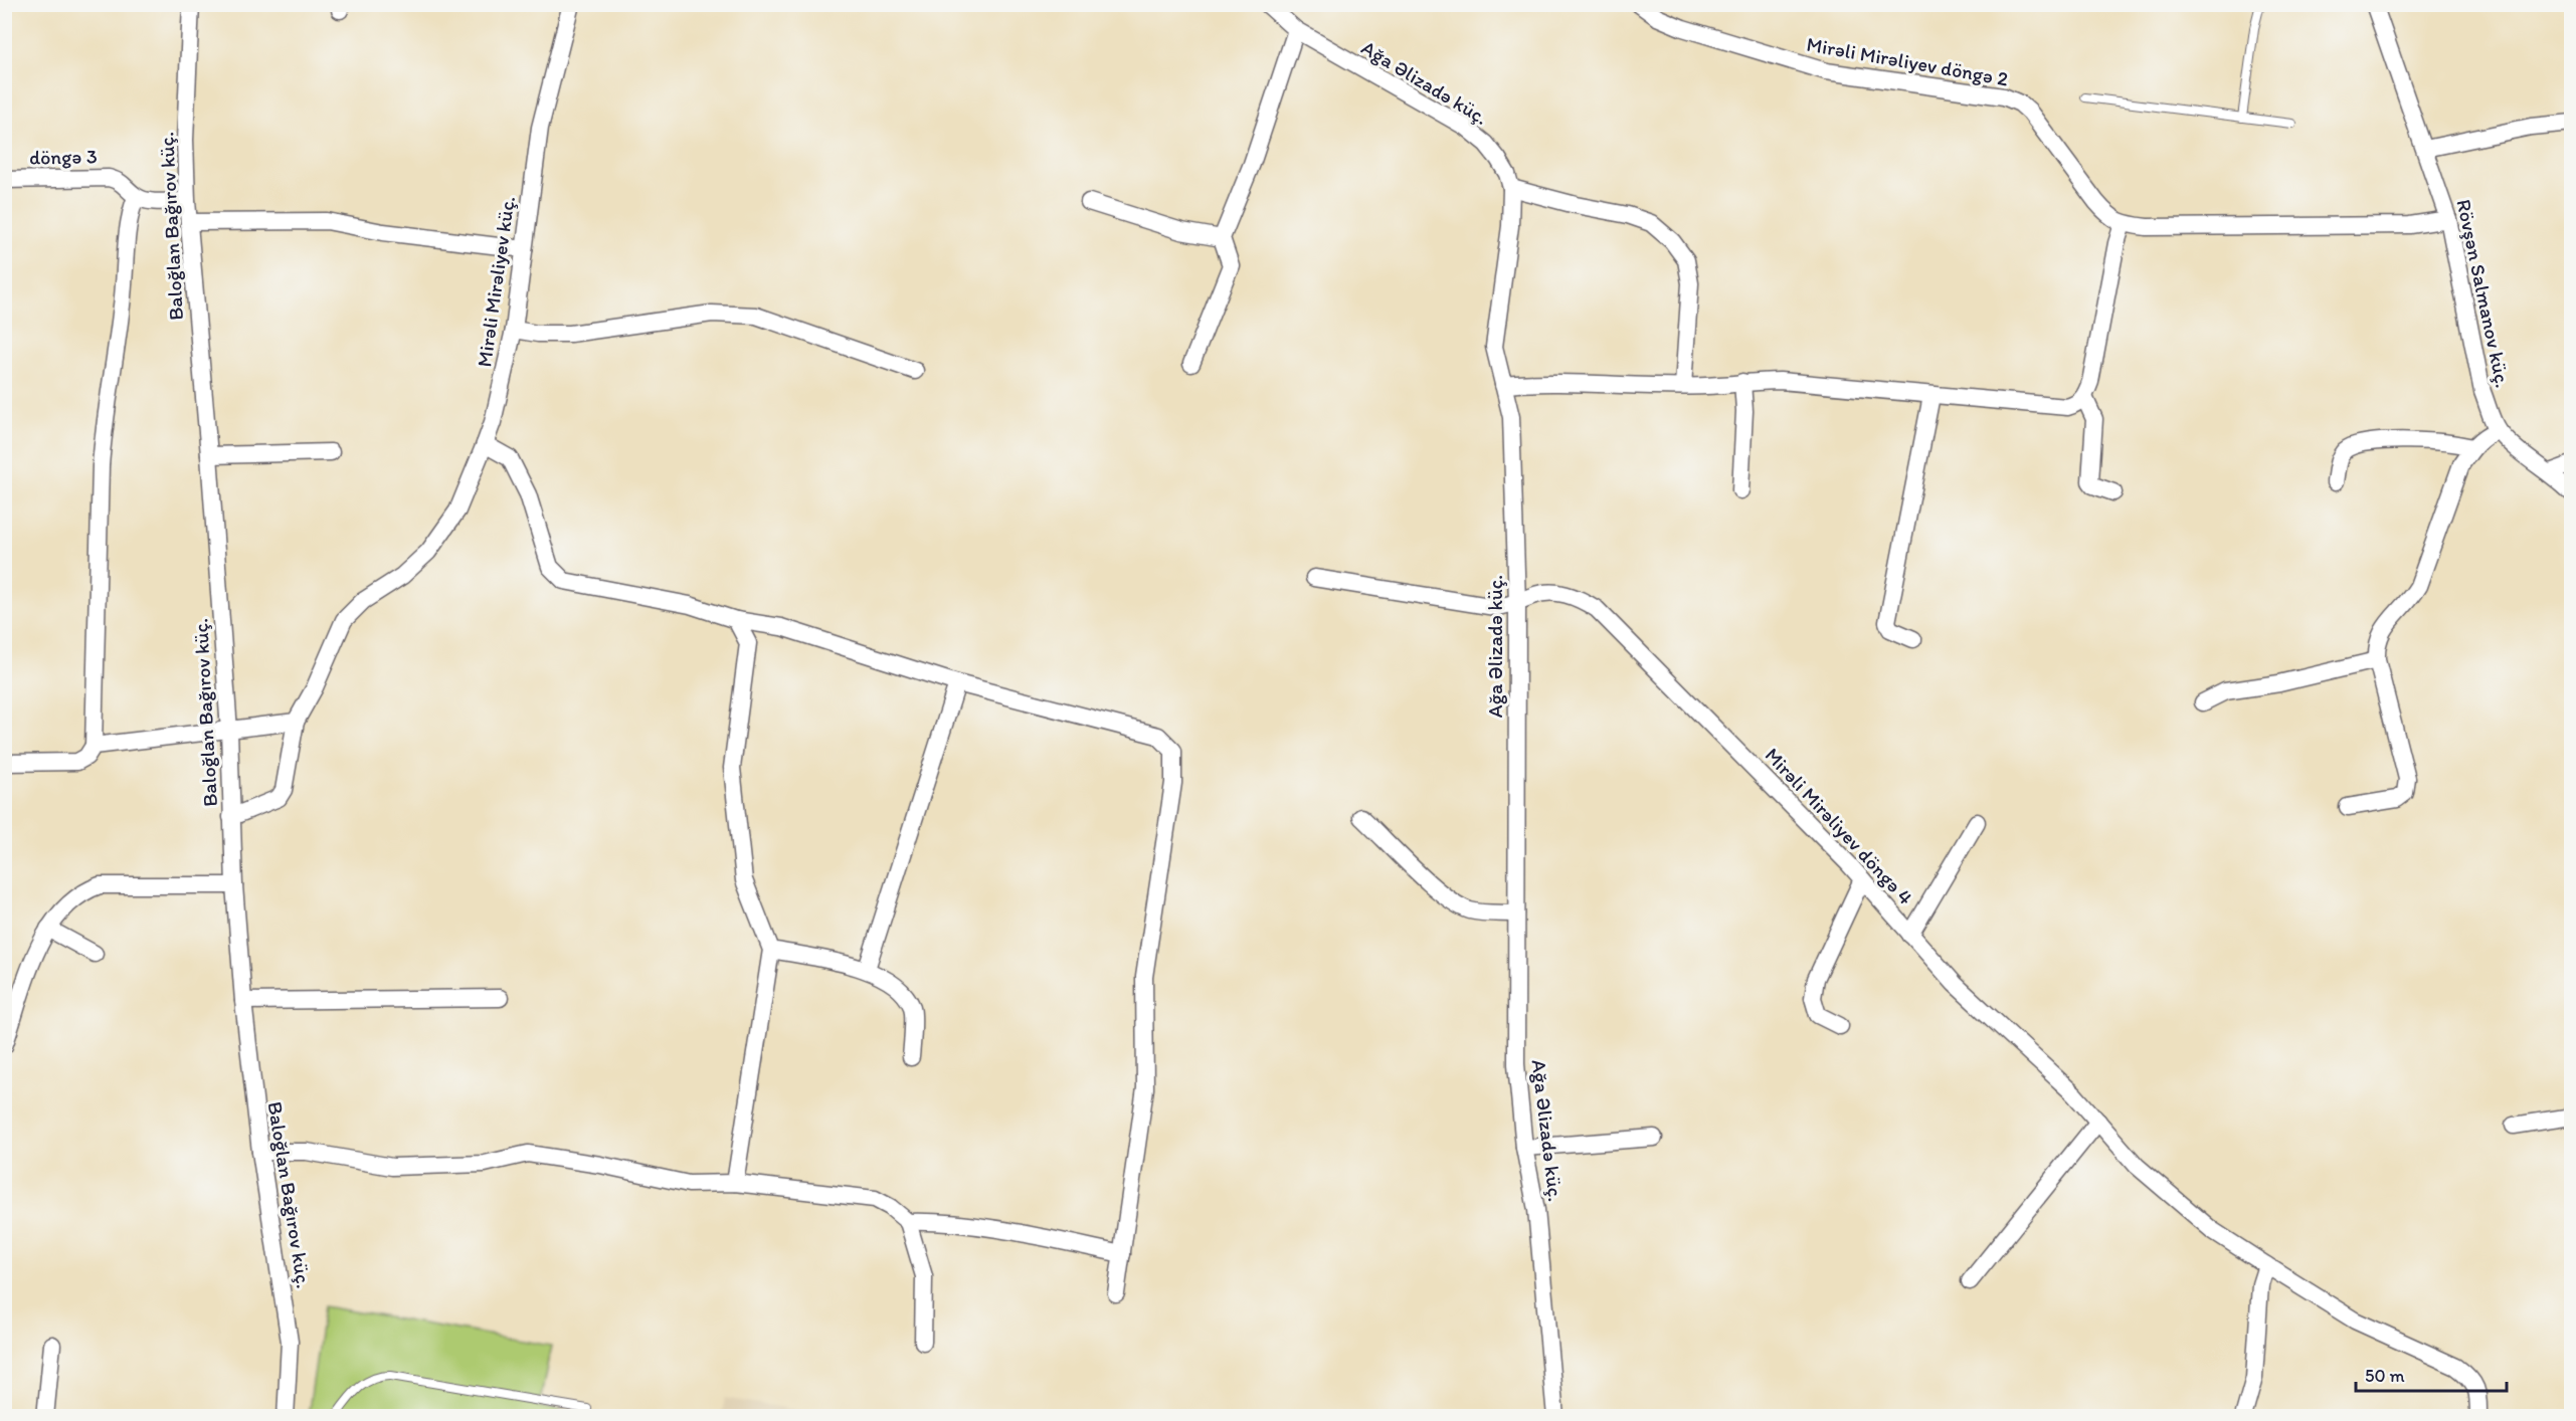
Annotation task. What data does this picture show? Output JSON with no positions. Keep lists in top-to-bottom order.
{
  "streets": {
    "street": [
      "Mirəli Mirəliyev döngə 2",
      "Ağa Əlizadə küç.",
      "döngə 3",
      "Baloğlan Bağırov küç.",
      "Mirəli Mirəliyev küç.",
      "Rövşən Salmanov küç.",
      "Mirəli Mirəliyev döngə 4"
    ]
  },
  "crossings": [
    ["Ağa Əlizadə küç.", "Mirəli Mirəliyev döngə 4"],
    ["Baloğlan Bağırov küç.", "Mirəli Mirəliyev küç."]
  ],
  "scale_bar": "50 m"
}
